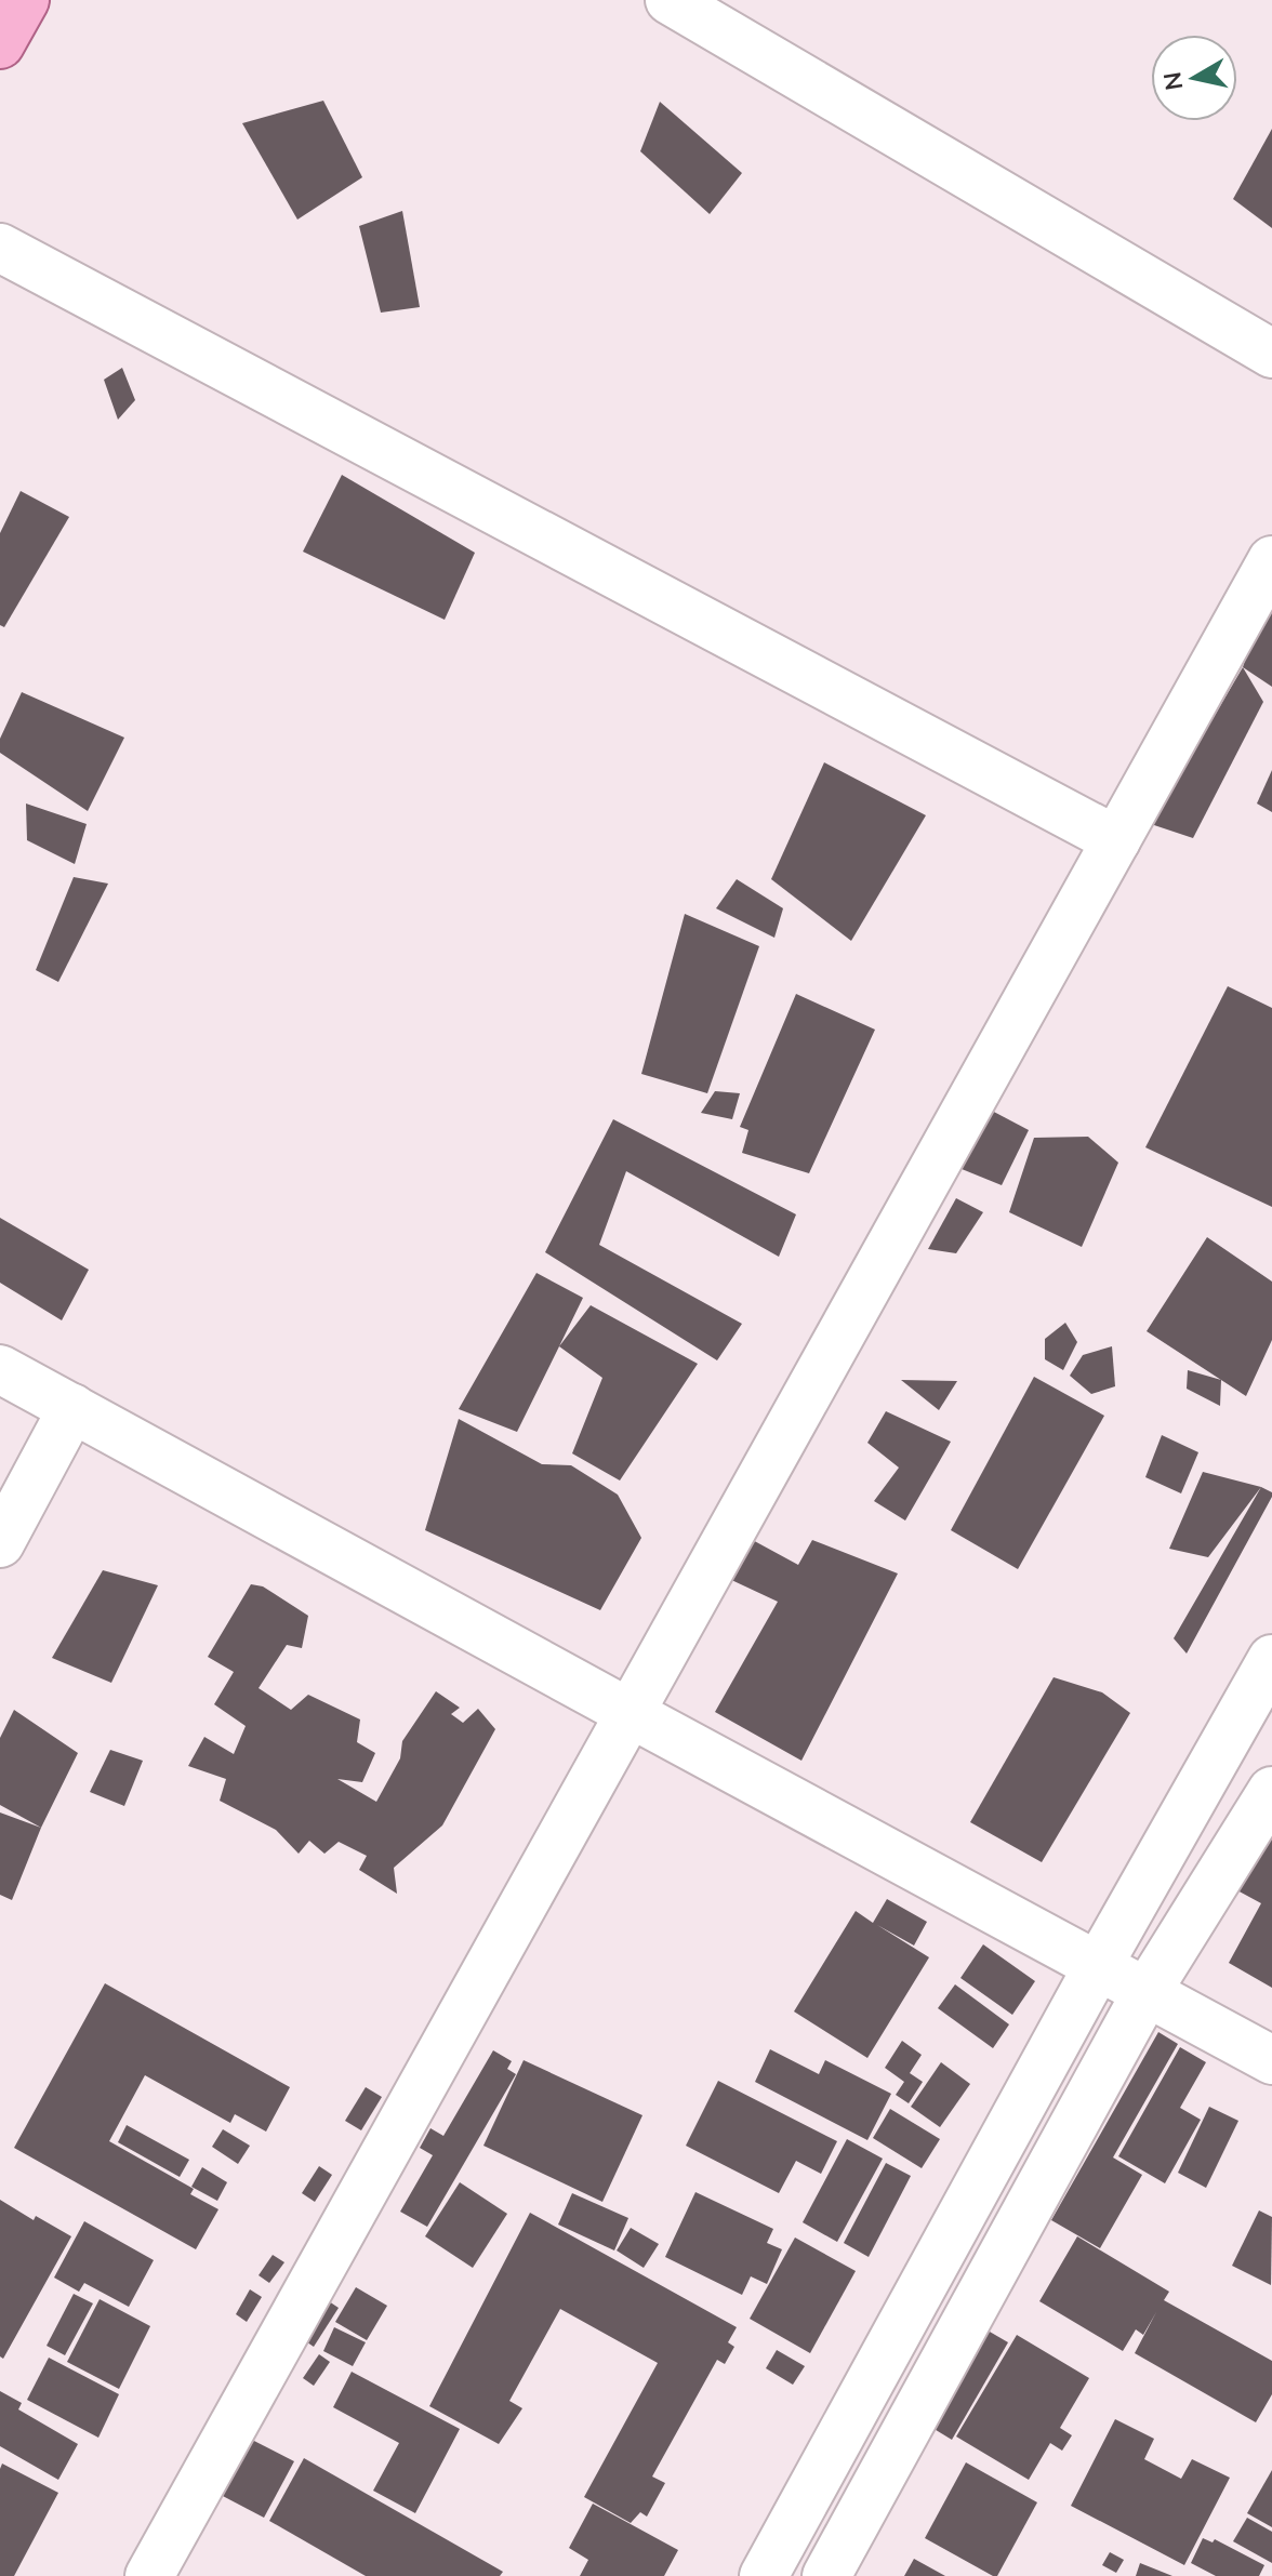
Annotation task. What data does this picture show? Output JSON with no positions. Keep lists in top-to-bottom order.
{
  "north": "left"
}
